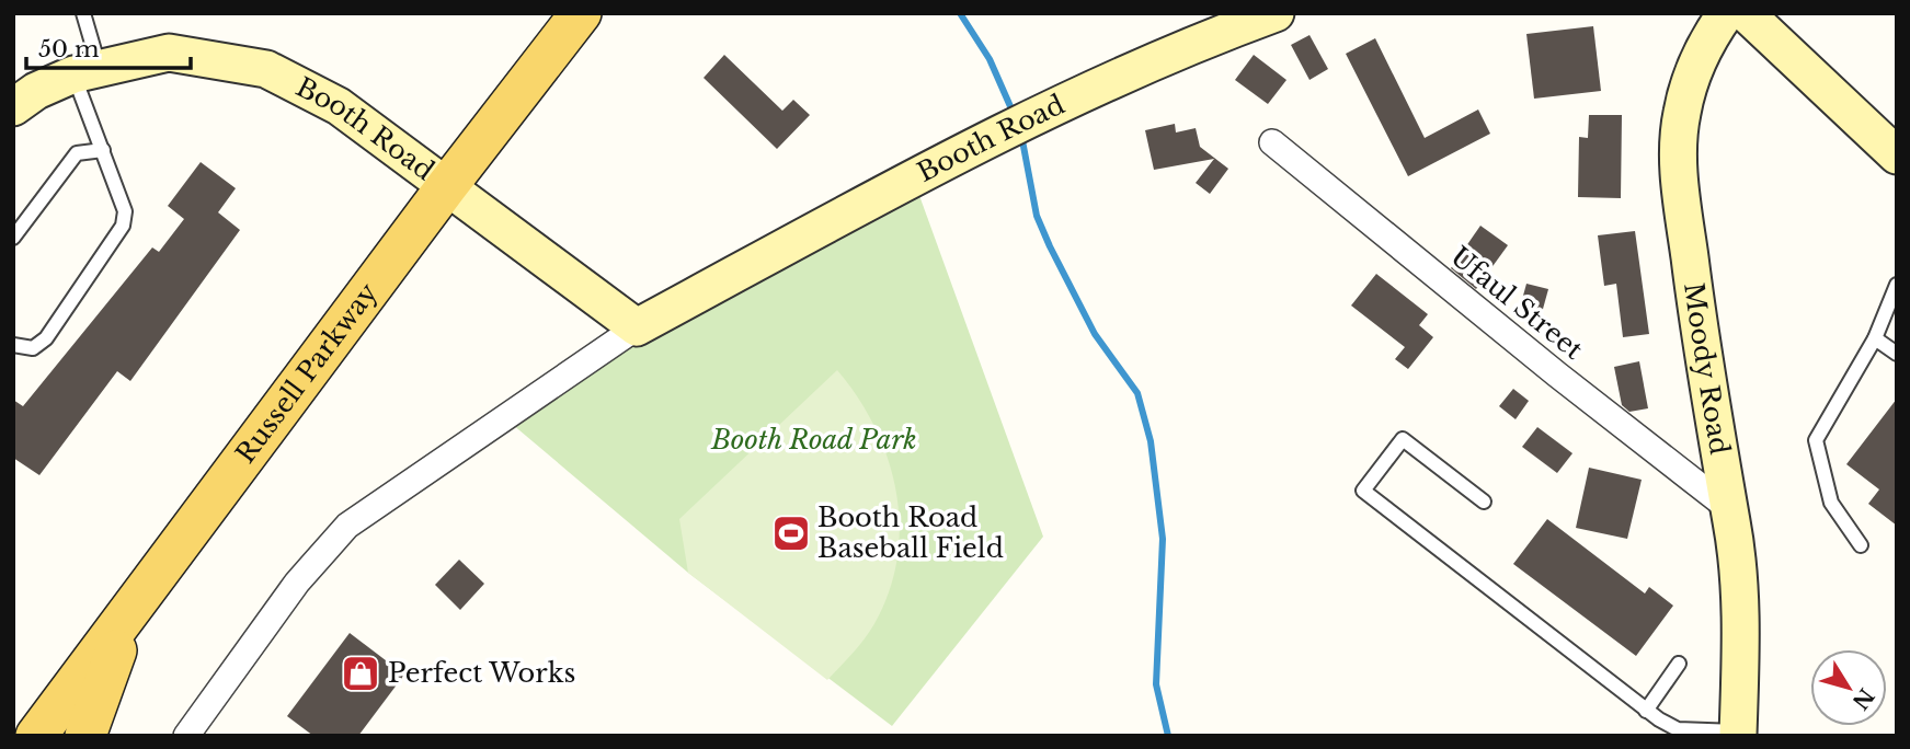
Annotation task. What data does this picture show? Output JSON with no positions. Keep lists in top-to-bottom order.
{
  "streets": {
    "main road": ["Russell Parkway"],
    "street": ["Booth Road", "Ufaul Street", "Moody Road"]
  },
  "crossings": [
    ["Booth Road", "Russell Parkway"],
    ["Ufaul Street", "Moody Road"]
  ],
  "parks": ["Booth Road Park"],
  "places": {
    "sports": ["Booth Road Baseball Field"],
    "shop": ["Perfect Works"]
  },
  "scale_bar": "50 m",
  "north": "bottom right"
}
